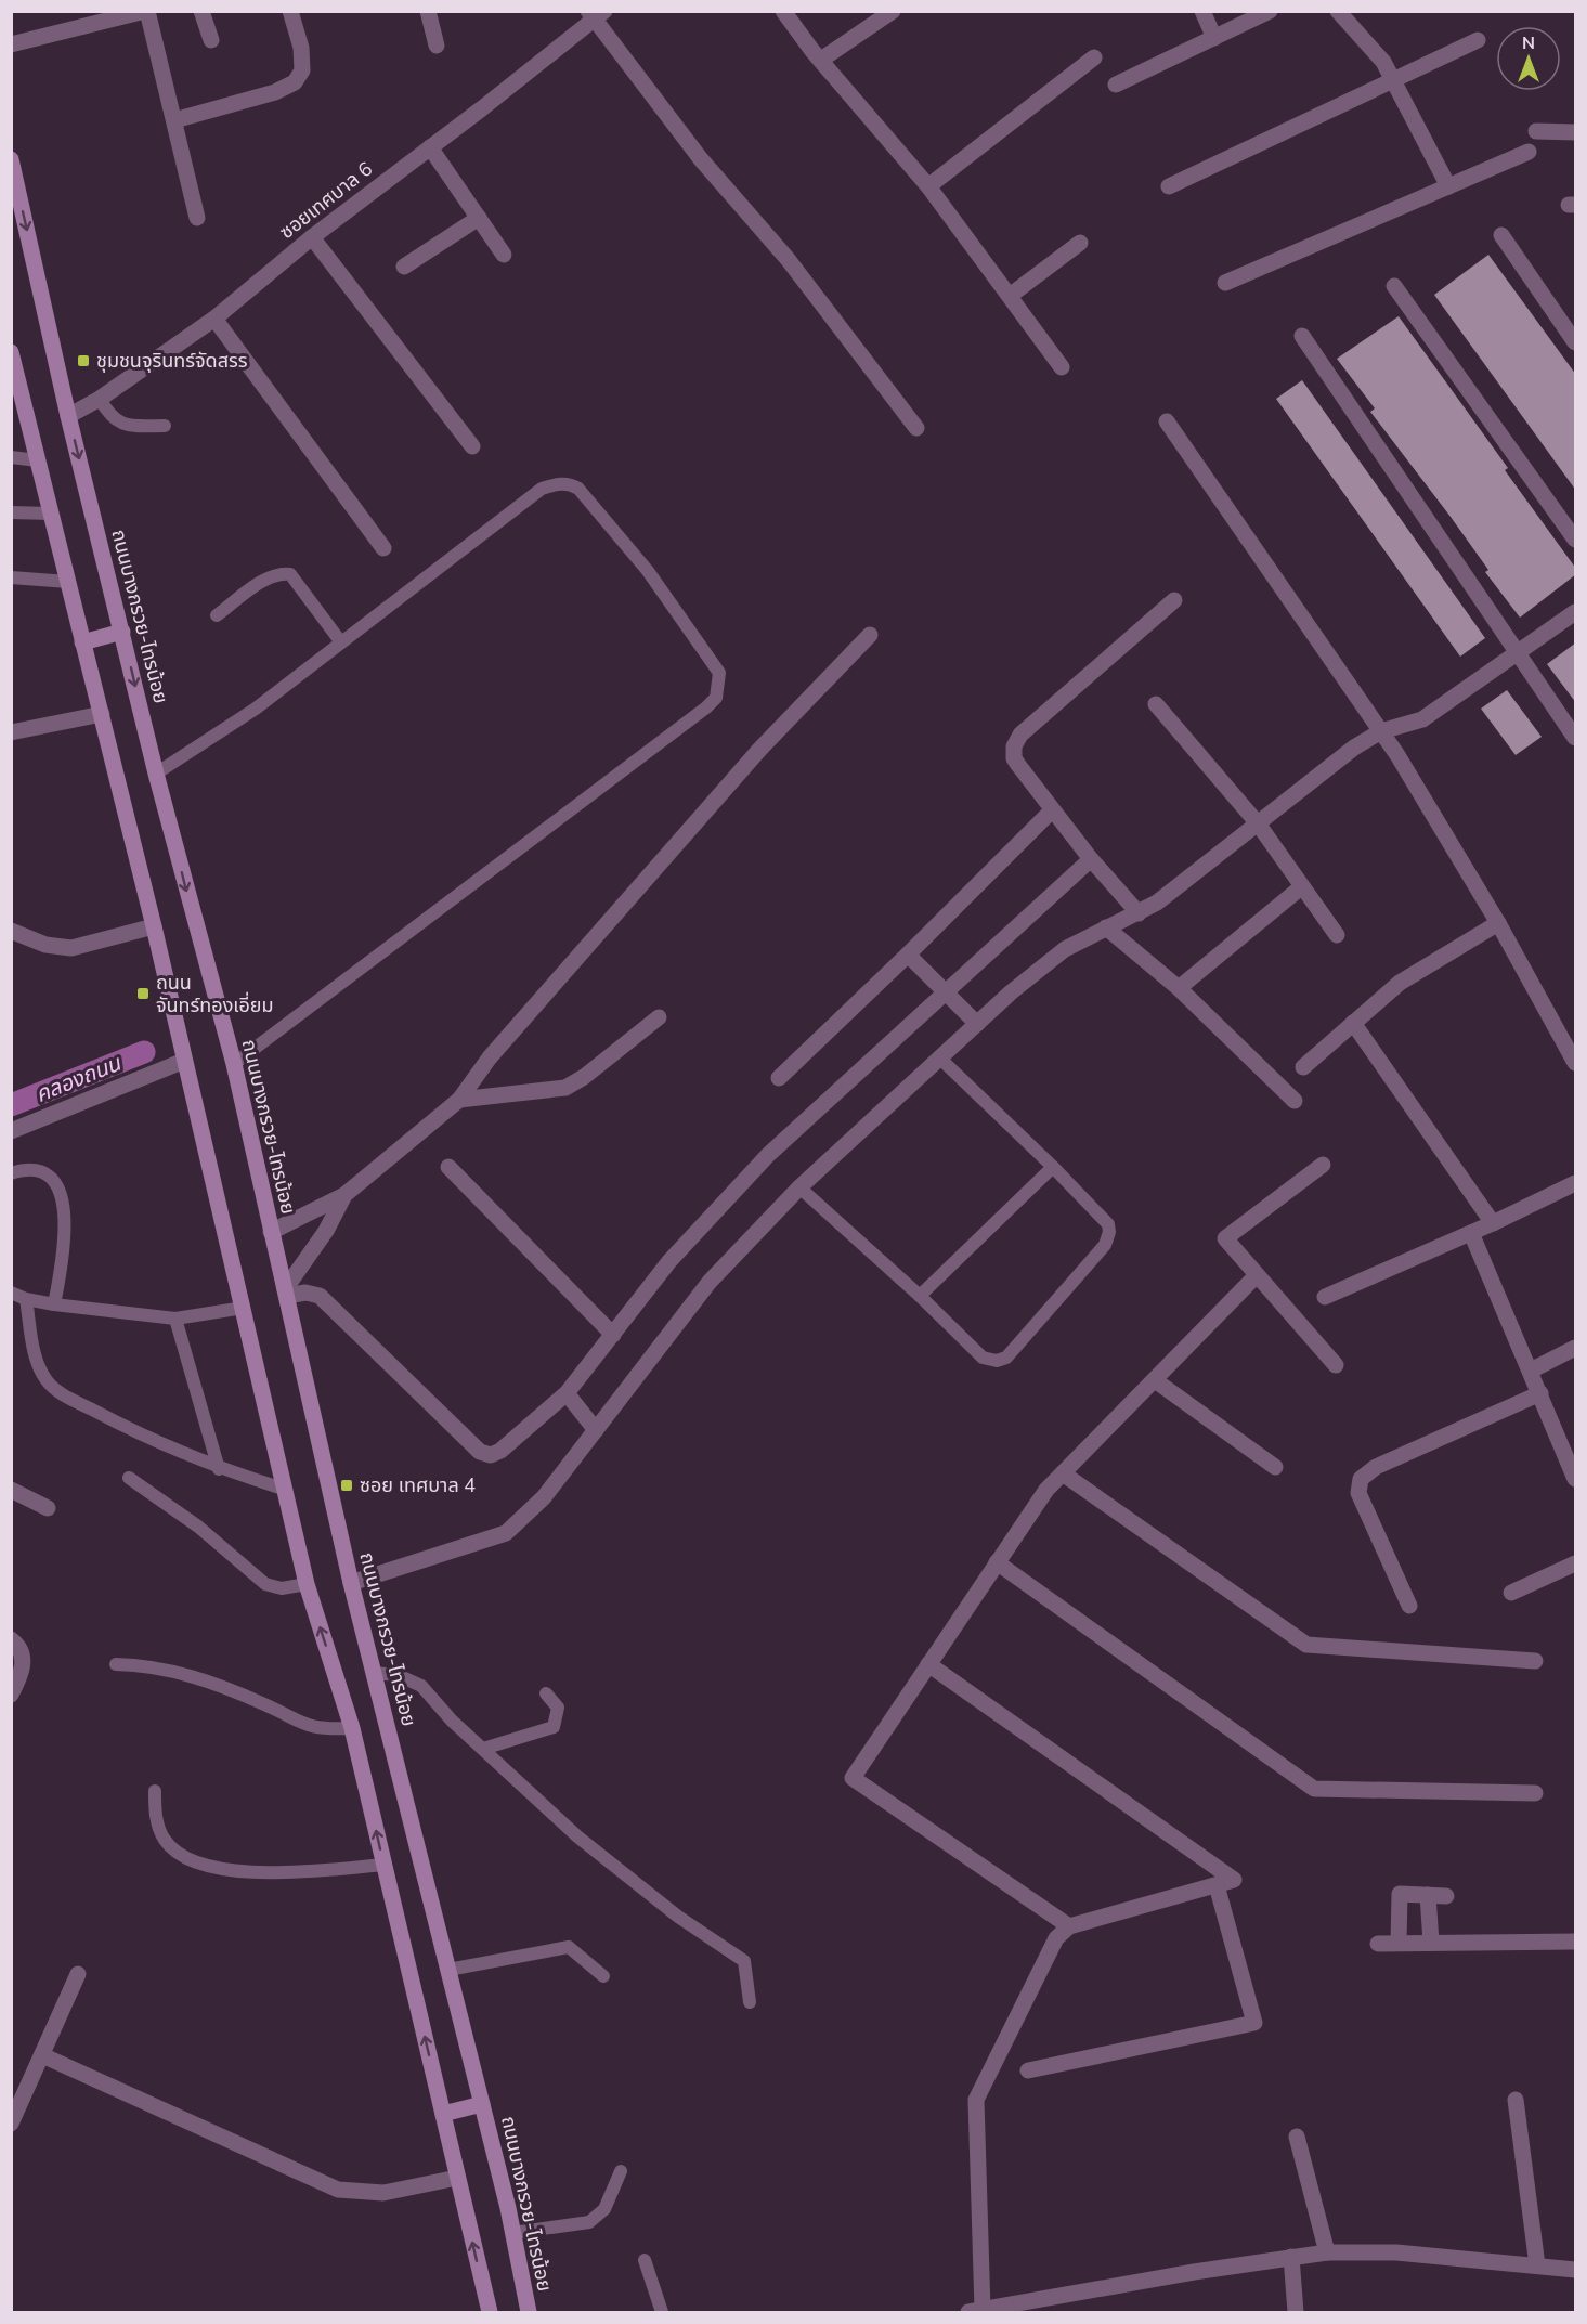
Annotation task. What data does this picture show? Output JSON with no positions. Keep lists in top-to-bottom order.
{
  "streets": {
    "main road": ["ถนนบางกรวย-ไทรน้อย"],
    "street": ["ซอยเทศบาล 6"]
  },
  "crossings": [
    ["ซอยเทศบาล 6", "ถนนบางกรวย-ไทรน้อย"]
  ],
  "water": ["คลองถนน"],
  "places": {
    "transit": ["ชุมชนจุรินทร์จัดสรร", "ถนน จันทร์ทองเอี่ยม", "ซอย เทศบาล 4"]
  },
  "north": "top"
}
